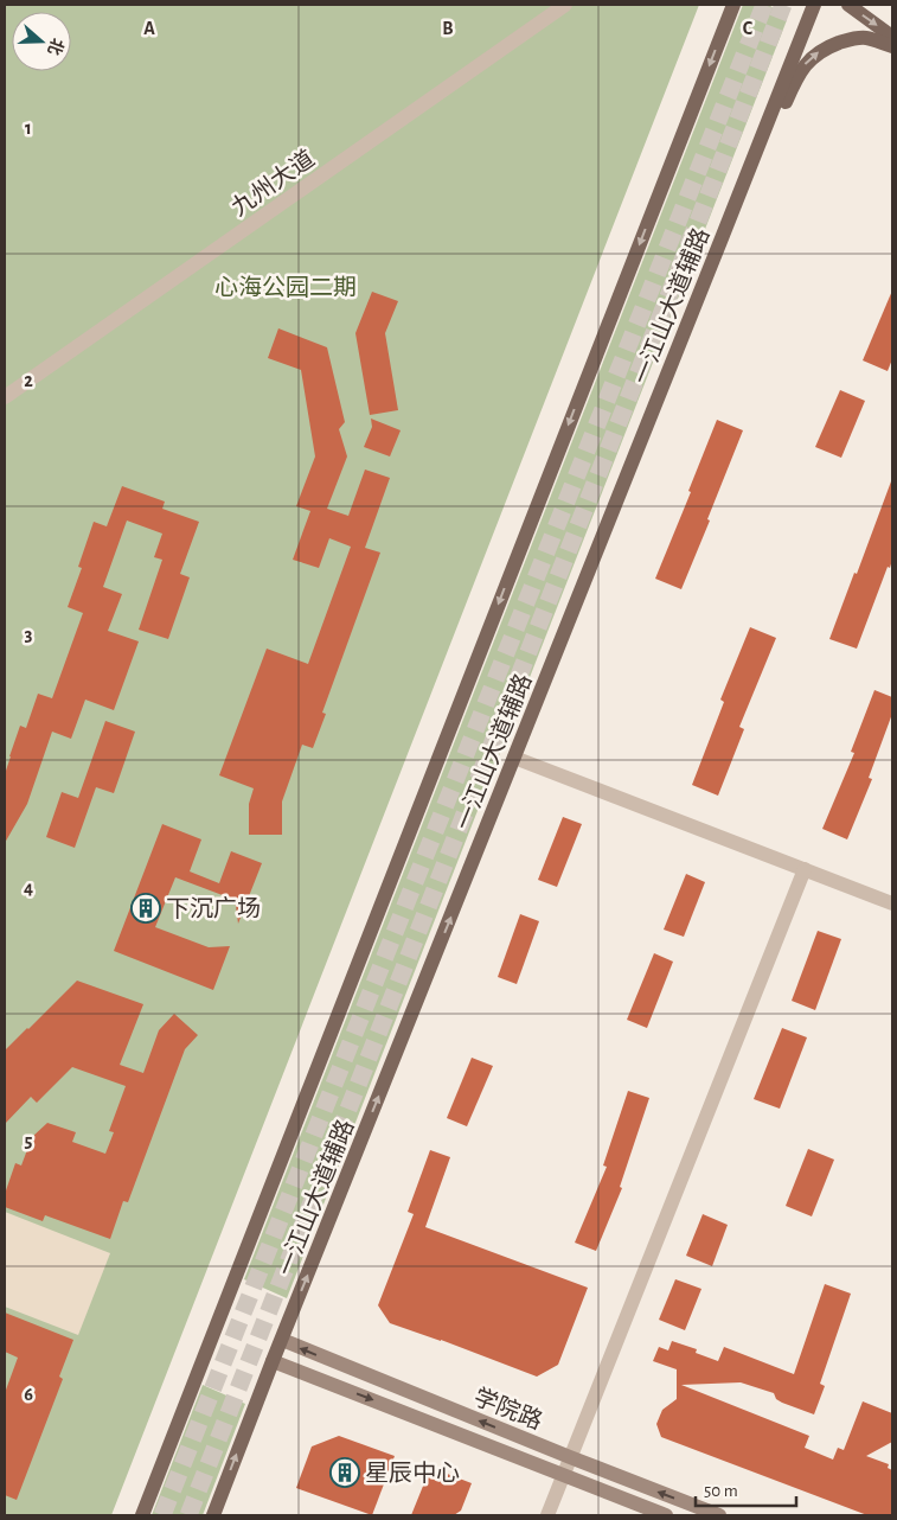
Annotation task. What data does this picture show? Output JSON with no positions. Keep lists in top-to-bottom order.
{
  "streets": {
    "main road": ["一江山大道辅路", "学院路"],
    "street": ["九州大道"]
  },
  "crossings": [
    ["一江山大道辅路", "学院路"]
  ],
  "parks": ["心海公园二期"],
  "places": {
    "building": ["下沉广场", "星辰中心"]
  },
  "scale_bar": "50 m",
  "north": "right",
  "grid": {
    "columns": ["A", "B", "C"],
    "rows": [
      "1",
      "2",
      "3",
      "4",
      "5",
      "6"
    ]
  }
}
